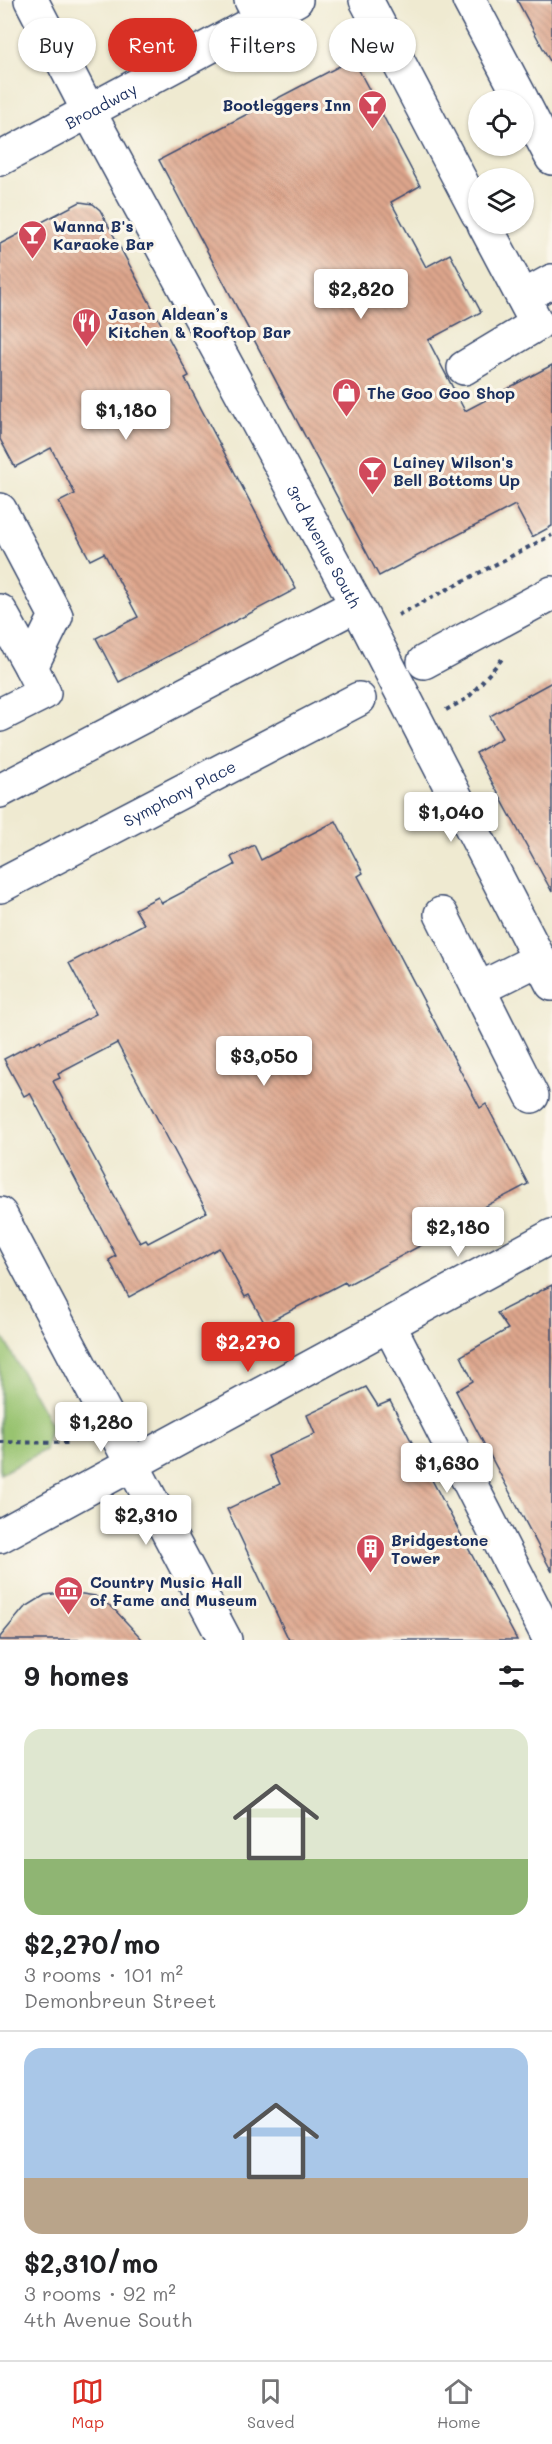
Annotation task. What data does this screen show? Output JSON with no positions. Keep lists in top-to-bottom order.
{
  "streets": {
    "street": ["Broadway", "3rd Avenue South", "Symphony Place"]
  },
  "crossings": [
    ["Broadway", "3rd Avenue South"]
  ],
  "places": {
    "bar": ["Bootleggers Inn", "Wanna B's Karaoke Bar", "Lainey Wilson's Bell Bottoms Up"],
    "restaurant": ["Jason Aldean’s Kitchen & Rooftop Bar"],
    "shop": ["The Goo Goo Shop"],
    "building": ["Bridgestone Tower"],
    "museum": ["Country Music Hall of Fame and Museum"]
  },
  "page": {
    "chip": [
      "Buy",
      "Rent",
      "Filters",
      "New"
    ],
    "price": [
      "$2,820",
      "$1,180",
      "$1,040",
      "$3,050",
      "$2,180",
      "$2,270",
      "$1,280",
      "$1,630",
      "$2,310"
    ],
    "heading": "9 homes",
    "list": [
      {
        "name": "$2,270/mo",
        "note": "3 rooms · 101 m² · Demonbreun Street"
      },
      {
        "name": "$2,310/mo",
        "note": "3 rooms · 92 m² · 4th Avenue South"
      }
    ],
    "tabs": ["Map", "Saved", "Home"]
  }
}
